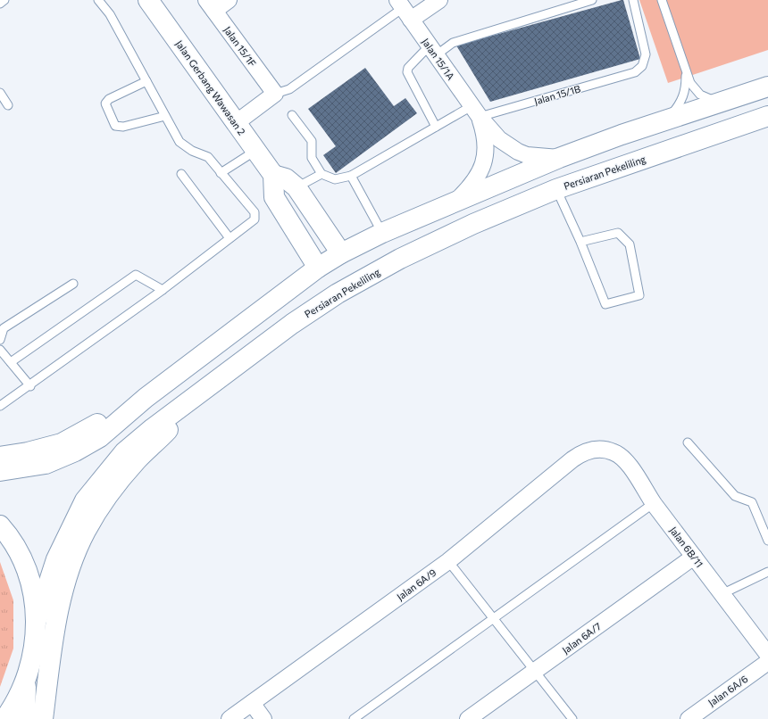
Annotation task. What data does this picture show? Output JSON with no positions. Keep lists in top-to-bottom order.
{
  "streets": {
    "main road": ["Jalan Gerbang Wawasan 2", "Persiaran Pekeliling"],
    "street": [
      "Jalan 15/1F",
      "Jalan 15/1A",
      "Jalan 6B/11",
      "Jalan 6A/9",
      "Jalan 6A/7",
      "Jalan 6A/6"
    ],
    "lane": ["Jalan 15/1B"]
  },
  "crossings": [
    ["Jalan 15/1A", "Jalan 15/1B"],
    ["Jalan 6B/11", "Jalan 6A/9"],
    ["Jalan 6B/11", "Jalan 6A/7"]
  ]
}
